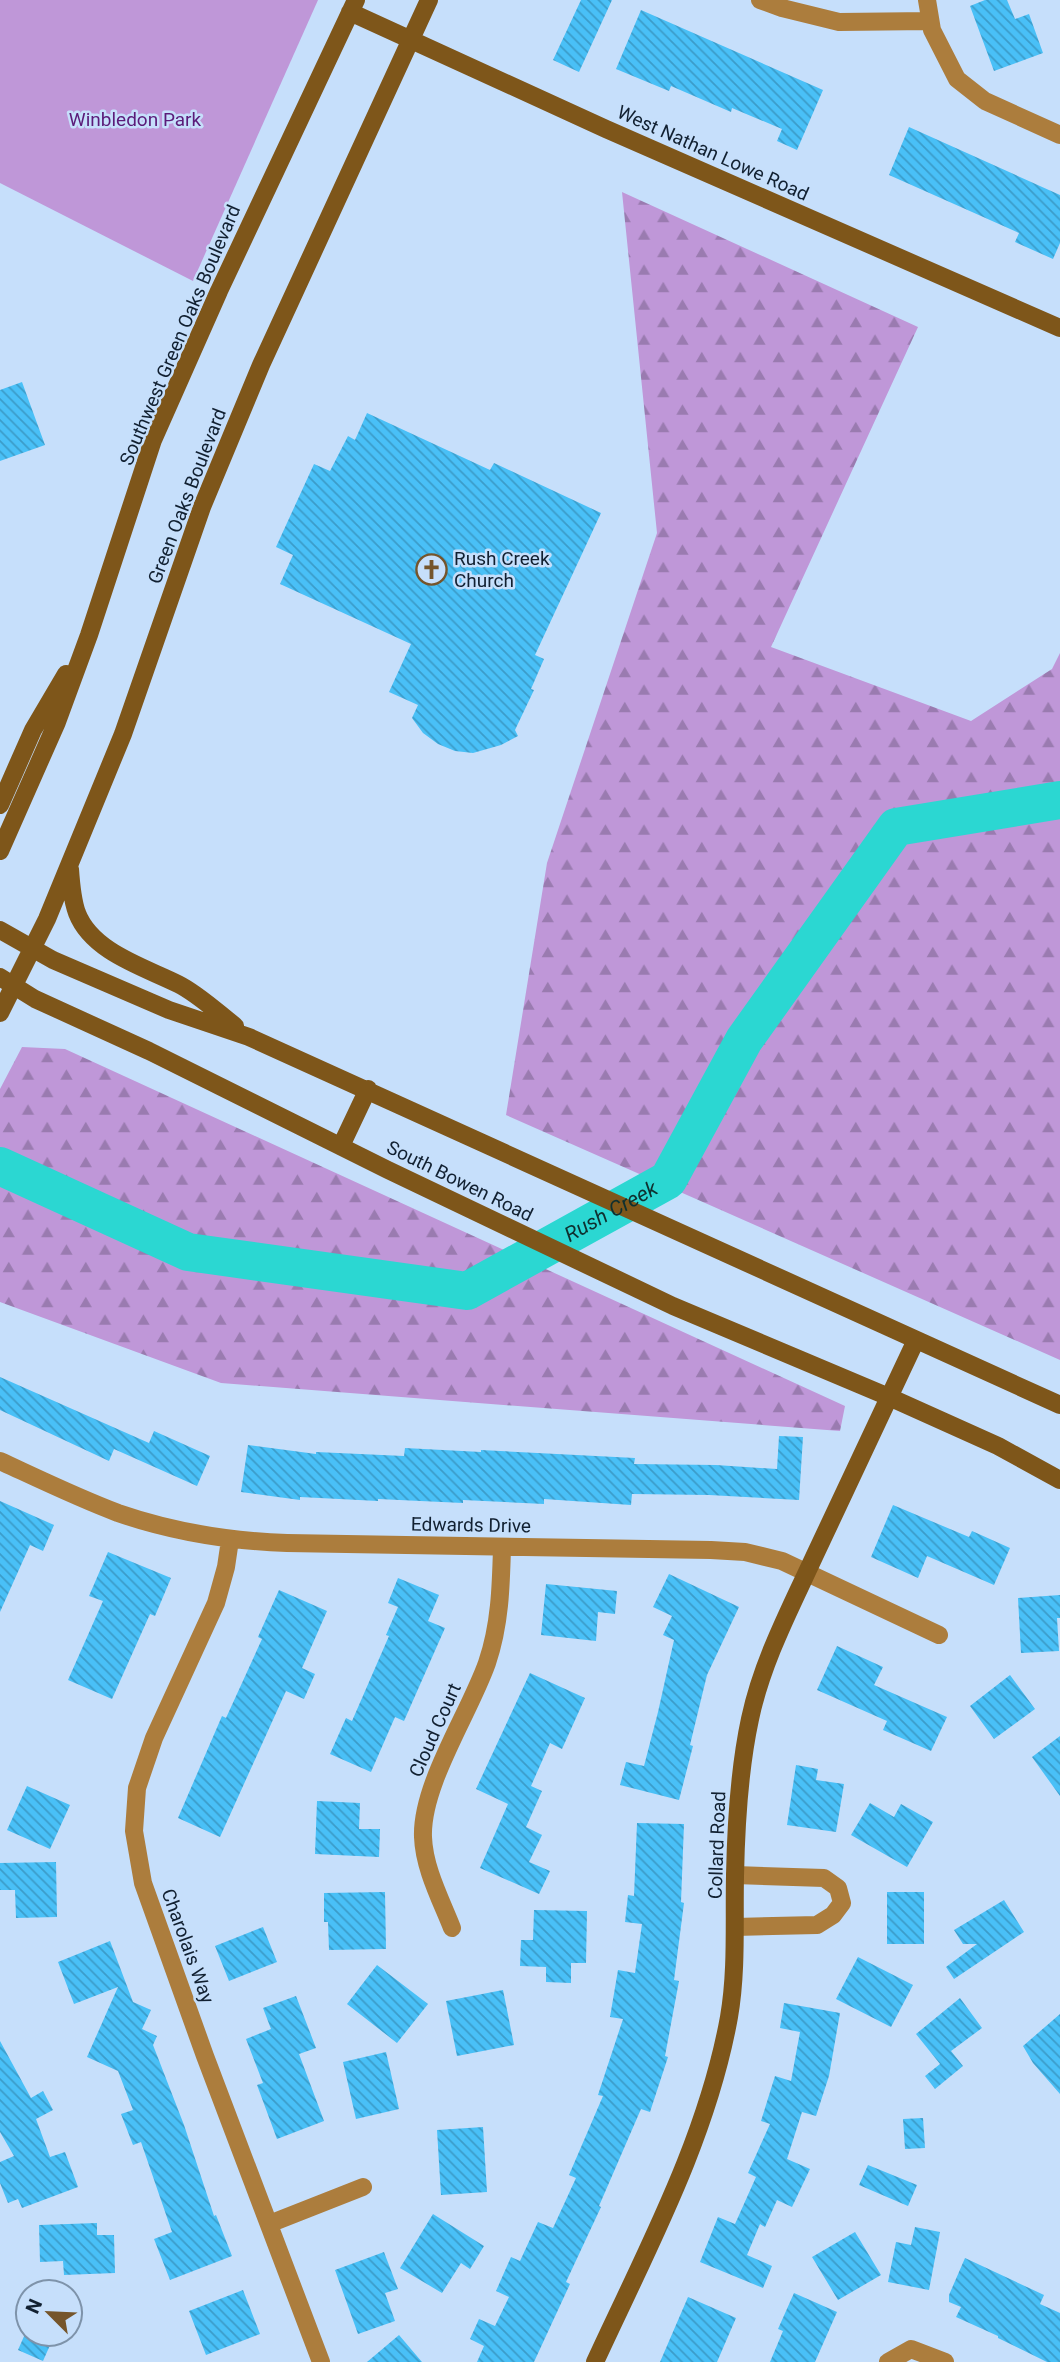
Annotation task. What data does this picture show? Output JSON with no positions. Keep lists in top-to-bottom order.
{
  "streets": {
    "main road": [
      "West Nathan Lowe Road",
      "Southwest Green Oaks Boulevard",
      "Green Oaks Boulevard",
      "South Bowen Road",
      "Collard Road"
    ],
    "street": ["Edwards Drive", "Cloud Court", "Charolais Way"]
  },
  "crossings": [
    ["West Nathan Lowe Road", "Southwest Green Oaks Boulevard"],
    ["West Nathan Lowe Road", "Green Oaks Boulevard"],
    ["Green Oaks Boulevard", "South Bowen Road"],
    ["South Bowen Road", "Collard Road"],
    ["Edwards Drive", "Cloud Court"],
    ["Edwards Drive", "Collard Road"],
    ["Edwards Drive", "Charolais Way"]
  ],
  "water": ["Rush Creek"],
  "parks": ["Winbledon Park"],
  "places": {
    "church": ["Rush Creek Church"]
  },
  "north": "top left"
}
